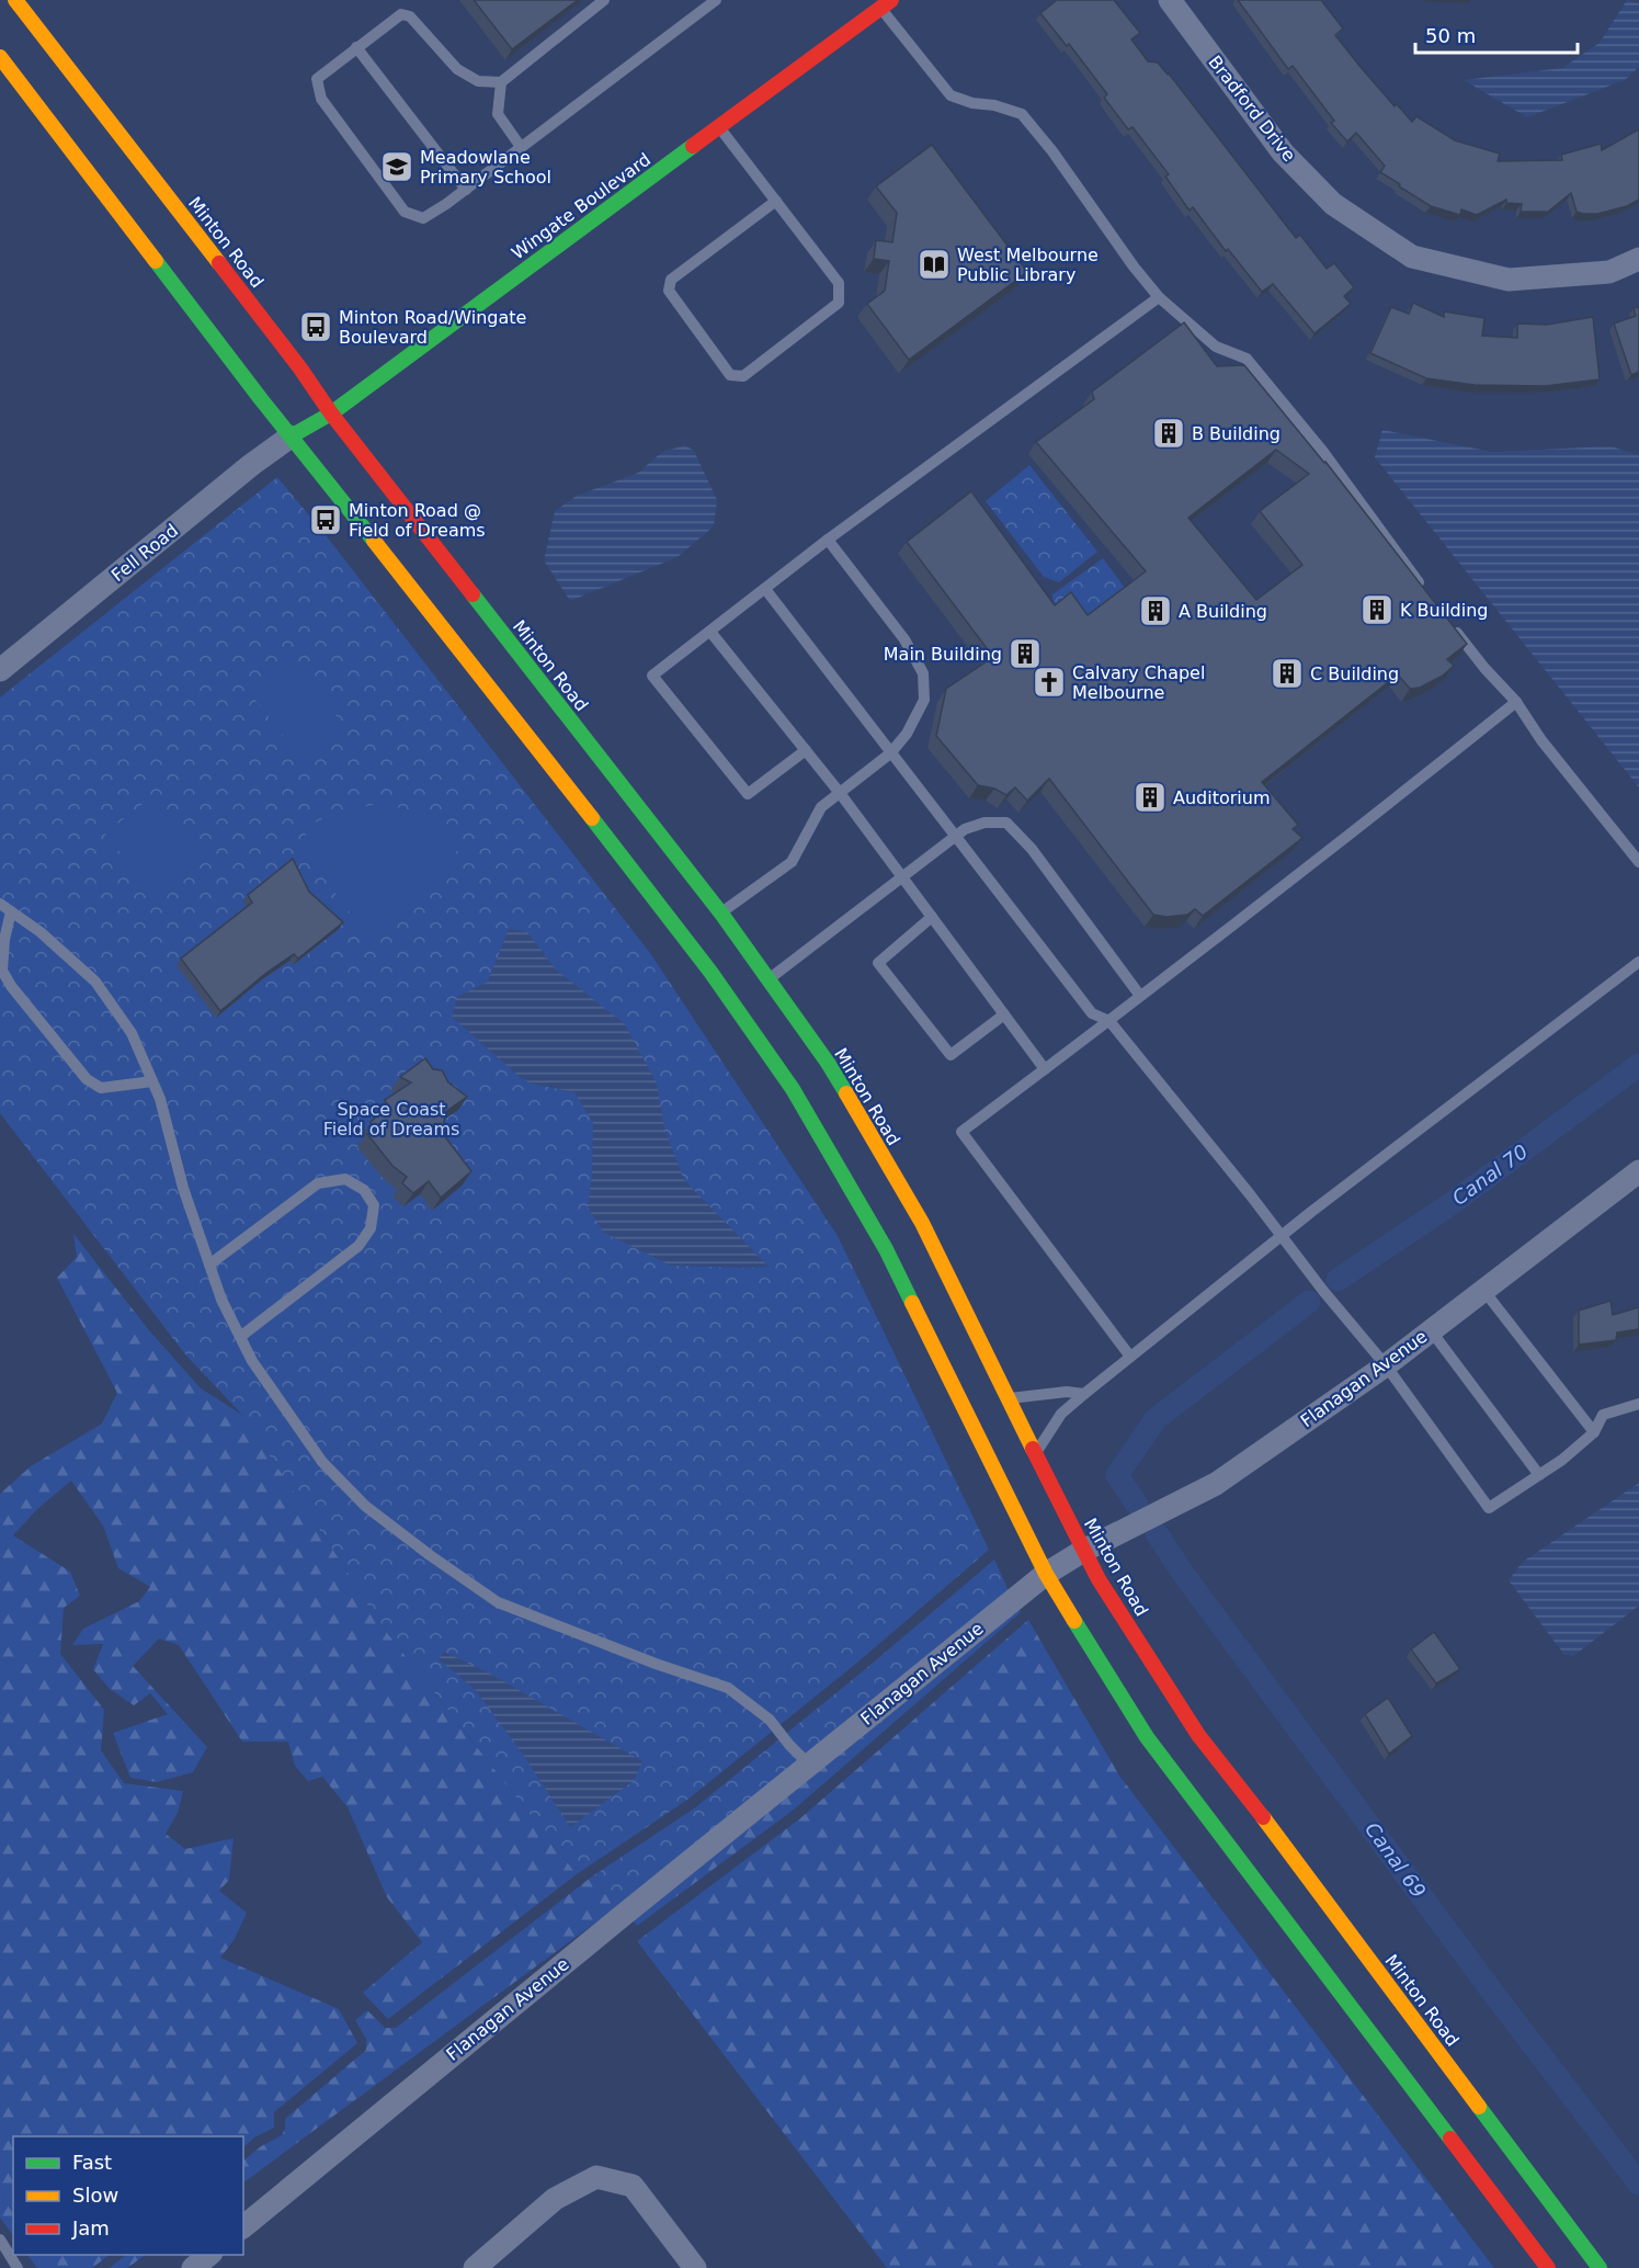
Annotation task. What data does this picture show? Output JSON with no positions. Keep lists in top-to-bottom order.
{
  "streets": {
    "main road": ["Wingate Boulevard", "Minton Road"],
    "street": ["Bradford Drive", "Fell Road", "Flanagan Avenue"]
  },
  "crossings": [
    ["Wingate Boulevard", "Minton Road"],
    ["Wingate Boulevard", "Fell Road"],
    ["Minton Road", "Flanagan Avenue"]
  ],
  "water": ["Canal 70", "Canal 69"],
  "parks": ["Space Coast Field of Dreams"],
  "places": {
    "school or university": ["Meadowlane Primary School"],
    "library": ["West Melbourne Public Library"],
    "bus stop": ["Minton Road/Wingate Boulevard", "Minton Road @ Field of Dreams"],
    "building": [
      "B Building",
      "K Building",
      "A Building",
      "Main Building",
      "C Building",
      "Auditorium"
    ],
    "church": ["Calvary Chapel Melbourne"]
  },
  "legend": ["Fast", "Slow", "Jam"],
  "scale_bar": "50 m"
}
